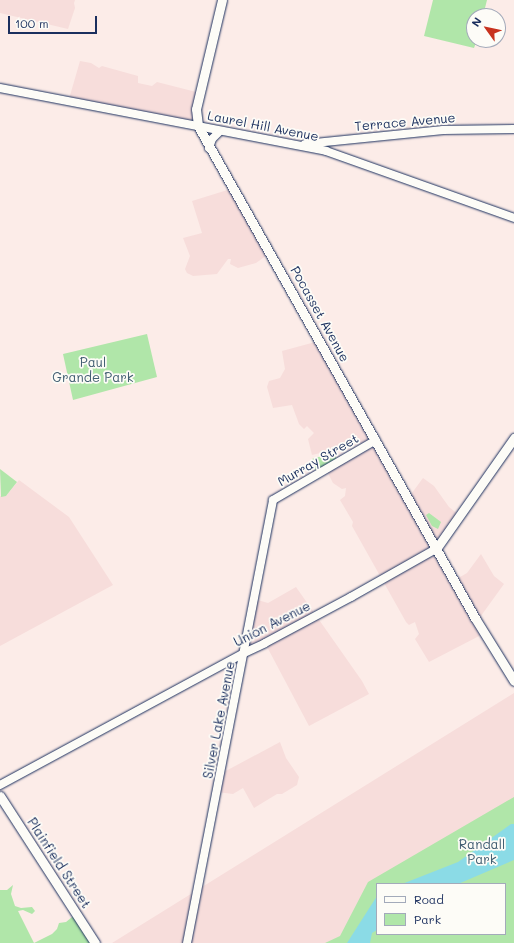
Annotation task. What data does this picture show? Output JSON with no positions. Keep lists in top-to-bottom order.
{
  "streets": {
    "main road": ["Pocasset Avenue", "Union Avenue", "Plainfield Street"],
    "street": [
      "Terrace Avenue",
      "Laurel Hill Avenue",
      "Murray Street",
      "Silver Lake Avenue"
    ]
  },
  "crossings": [
    ["Terrace Avenue", "Laurel Hill Avenue"],
    ["Laurel Hill Avenue", "Pocasset Avenue"],
    ["Pocasset Avenue", "Murray Street"],
    ["Pocasset Avenue", "Union Avenue"],
    ["Murray Street", "Silver Lake Avenue"],
    ["Union Avenue", "Silver Lake Avenue"]
  ],
  "parks": ["Paul Grande Park", "Randall Park"],
  "legend": ["Road", "Park"],
  "scale_bar": "100 m",
  "north": "top left"
}
